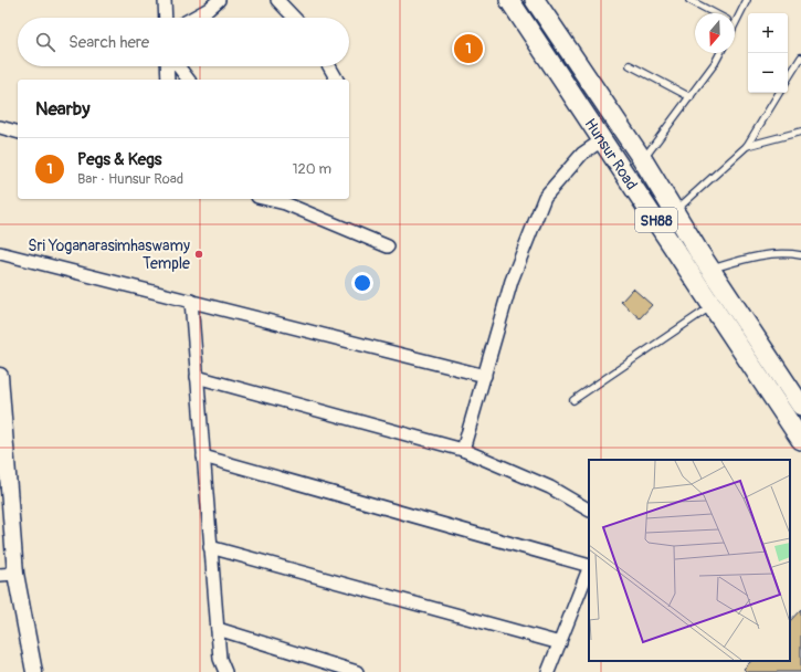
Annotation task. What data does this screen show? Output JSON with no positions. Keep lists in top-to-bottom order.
{
  "streets": {
    "main road": ["Hunsur Road", "SH88"]
  },
  "places": ["Sri Yoganarasimhaswamy Temple"],
  "north": "bottom",
  "page": {
    "map_buttons": ["+", "−"],
    "search": "Search here",
    "pins": "1",
    "heading": "Nearby",
    "list": [
      {
        "mark": "1",
        "name": "Pegs & Kegs",
        "note": "Bar · Hunsur Road",
        "value": "120 m"
      }
    ]
  }
}
